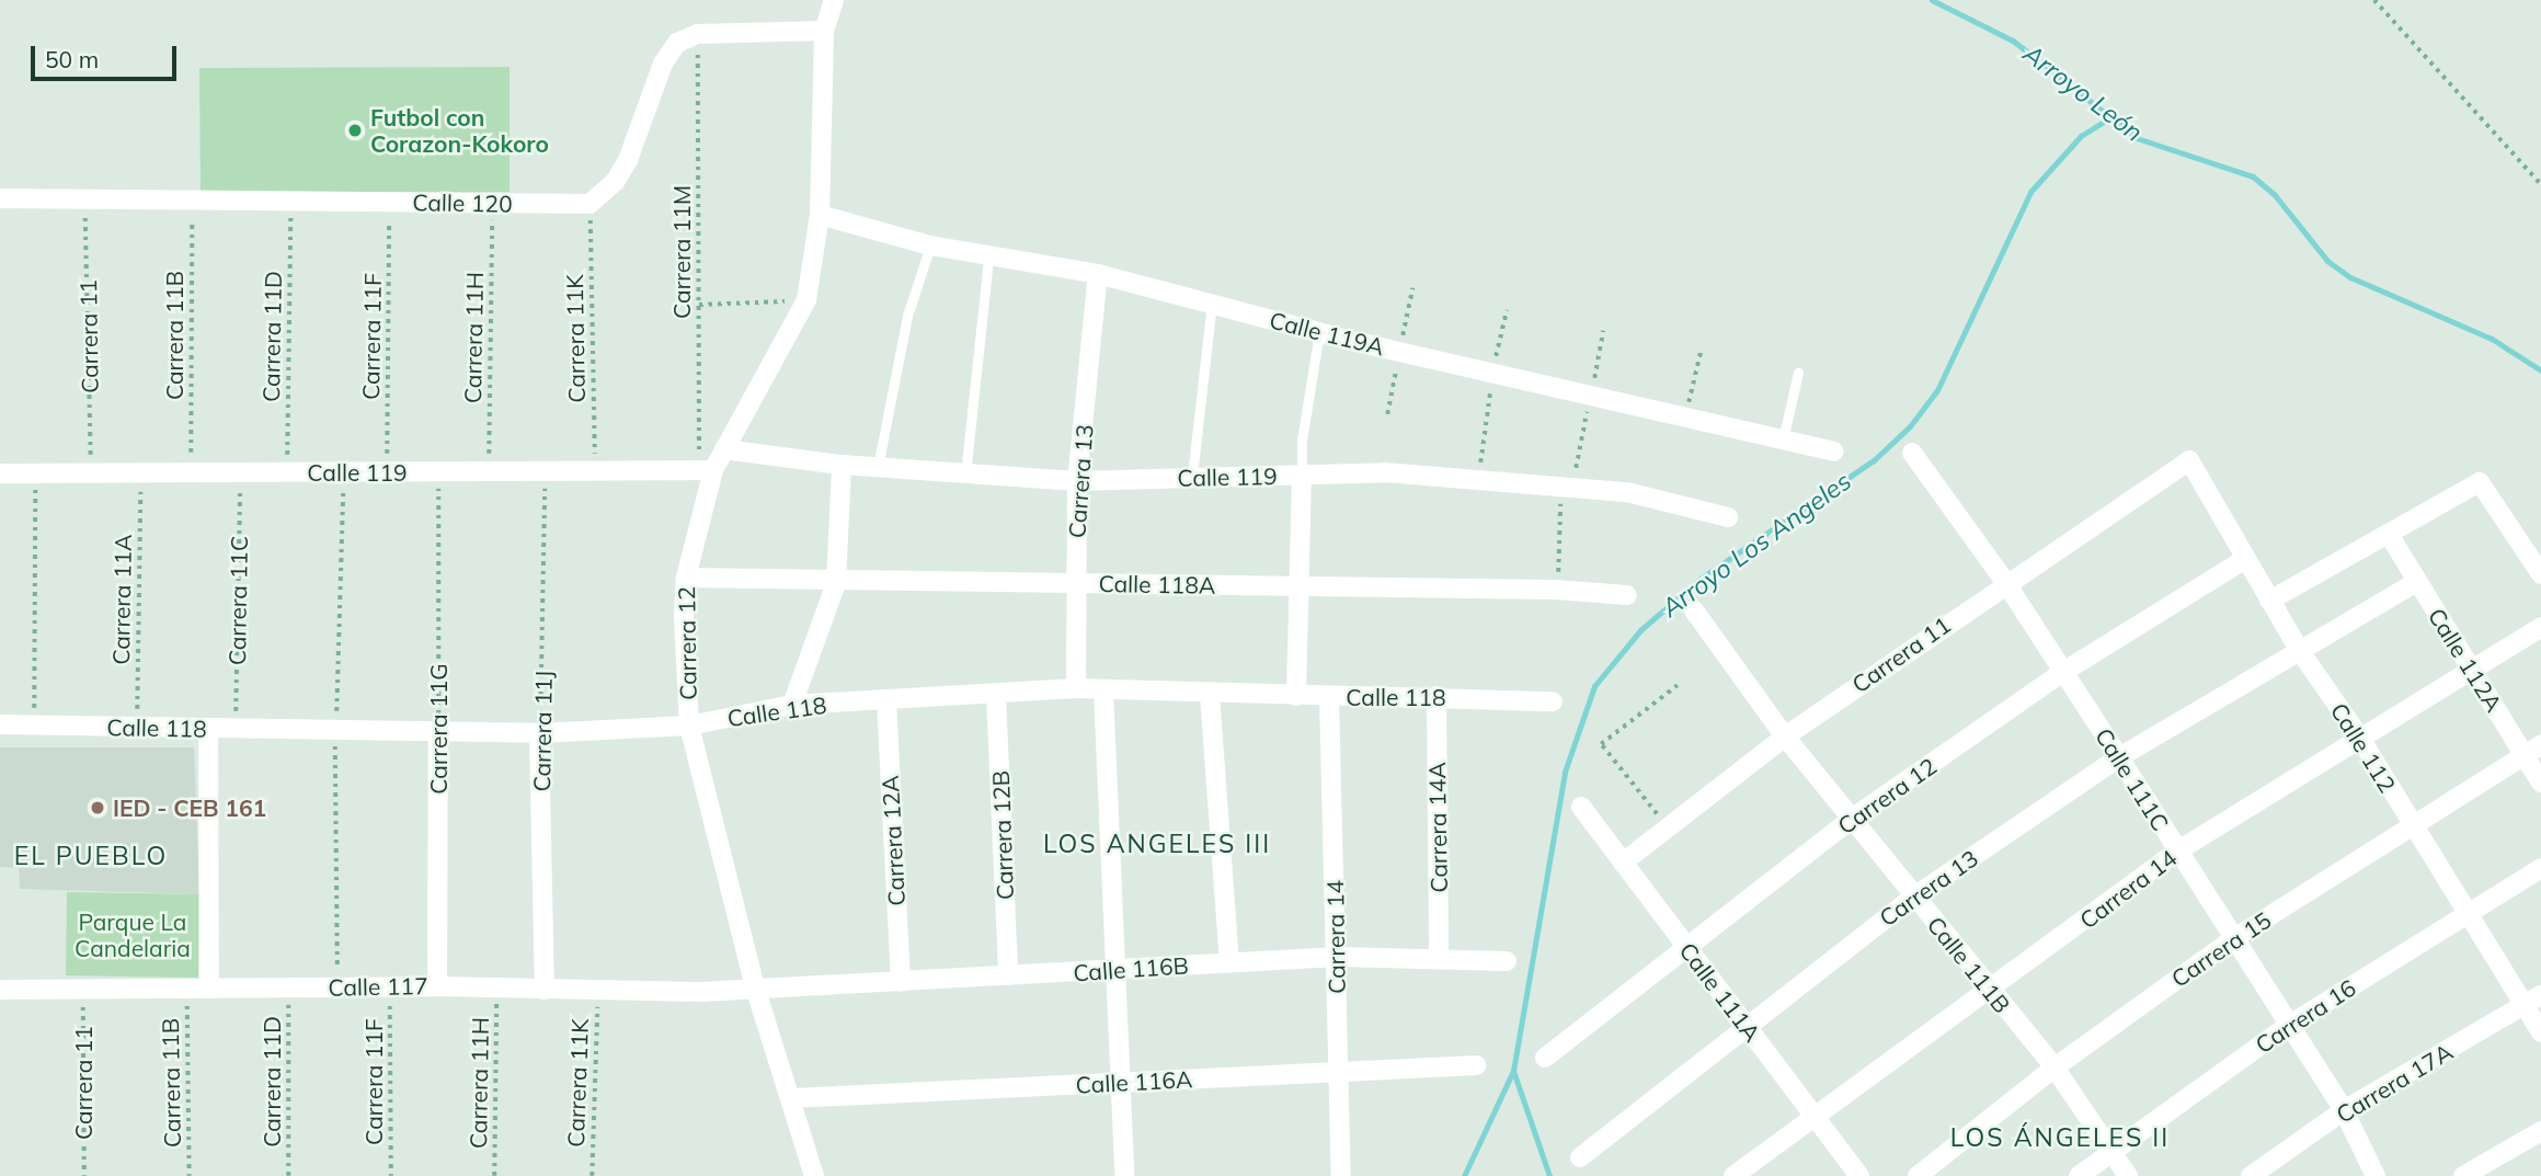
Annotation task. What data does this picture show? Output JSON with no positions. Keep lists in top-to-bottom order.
{
  "streets": {
    "street": [
      "Calle 120",
      "Calle 119A",
      "Carrera 11",
      "Calle 119",
      "Carrera 13",
      "Calle 118A",
      "Carrera 12",
      "Calle 112A",
      "Calle 118",
      "Carrera 11G",
      "Carrera 11J",
      "Calle 112",
      "Calle 111C",
      "Carrera 14A",
      "Carrera 12B",
      "Carrera 12A",
      "Carrera 14",
      "Carrera 15",
      "Calle 111B",
      "Calle 116B",
      "Calle 117",
      "Calle 111A",
      "Carrera 16",
      "Calle 116A",
      "Carrera 17A"
    ],
    "path": [
      "Carrera 11M",
      "Carrera 11B",
      "Carrera 11D",
      "Carrera 11F",
      "Carrera 11H",
      "Carrera 11K",
      "Carrera 11A",
      "Carrera 11C"
    ]
  },
  "crossings": [
    ["Calle 120", "Carrera 11B"],
    ["Calle 120", "Carrera 11"],
    ["Calle 120", "Carrera 11D"],
    ["Calle 120", "Carrera 11F"],
    ["Calle 120", "Carrera 11H"],
    ["Calle 120", "Carrera 11K"],
    ["Carrera 11M", "Calle 119"],
    ["Carrera 11M", "Carrera 12"],
    ["Calle 119A", "Carrera 13"],
    ["Calle 119A", "Carrera 12"],
    ["Carrera 11B", "Calle 119"],
    ["Carrera 11B", "Calle 117"],
    ["Carrera 11", "Calle 119"],
    ["Carrera 11", "Calle 112"],
    ["Carrera 11", "Calle 111C"],
    ["Carrera 11", "Calle 111B"],
    ["Carrera 11", "Calle 117"],
    ["Carrera 11", "Calle 111A"],
    ["Carrera 11D", "Calle 119"],
    ["Carrera 11D", "Calle 117"],
    ["Carrera 11F", "Calle 119"],
    ["Carrera 11F", "Calle 117"],
    ["Carrera 11H", "Calle 119"],
    ["Carrera 11H", "Calle 117"],
    ["Carrera 11K", "Calle 119"],
    ["Carrera 11K", "Calle 117"],
    ["Calle 119", "Carrera 13"],
    ["Calle 119", "Carrera 11A"],
    ["Calle 119", "Carrera 11C"],
    ["Calle 119", "Carrera 12"],
    ["Calle 119", "Carrera 11G"],
    ["Calle 119", "Carrera 11J"],
    ["Carrera 13", "Calle 118A"],
    ["Carrera 13", "Calle 112A"],
    ["Carrera 13", "Calle 118"],
    ["Carrera 13", "Calle 112"],
    ["Carrera 13", "Calle 111C"],
    ["Carrera 13", "Calle 111B"],
    ["Carrera 13", "Calle 111A"],
    ["Calle 118A", "Carrera 12"],
    ["Carrera 11A", "Calle 118"],
    ["Carrera 11C", "Calle 118"],
    ["Carrera 12", "Calle 118"],
    ["Carrera 12", "Calle 112"],
    ["Carrera 12", "Calle 111C"],
    ["Carrera 12", "Calle 111B"],
    ["Carrera 12", "Calle 116B"],
    ["Carrera 12", "Calle 117"],
    ["Carrera 12", "Calle 111A"],
    ["Carrera 12", "Calle 116A"],
    ["Calle 112A", "Carrera 14"],
    ["Calle 112A", "Carrera 15"],
    ["Calle 118", "Carrera 11G"],
    ["Calle 118", "Carrera 11J"],
    ["Calle 118", "Carrera 14A"],
    ["Calle 118", "Carrera 12B"],
    ["Calle 118", "Carrera 12A"],
    ["Calle 118", "Carrera 14"],
    ["Carrera 11G", "Calle 117"],
    ["Carrera 11J", "Calle 117"],
    ["Calle 112", "Carrera 14"],
    ["Calle 112", "Carrera 15"],
    ["Calle 112", "Carrera 16"],
    ["Calle 112", "Carrera 17A"],
    ["Calle 111C", "Carrera 14"],
    ["Calle 111C", "Carrera 15"],
    ["Calle 111C", "Carrera 16"],
    ["Calle 111C", "Carrera 17A"],
    ["Carrera 14A", "Calle 116B"],
    ["Carrera 12B", "Calle 116B"],
    ["Carrera 12A", "Calle 116B"],
    ["Carrera 14", "Calle 111B"],
    ["Carrera 14", "Calle 116B"],
    ["Carrera 14", "Calle 111A"],
    ["Carrera 14", "Calle 116A"],
    ["Carrera 15", "Calle 111B"],
    ["Calle 111B", "Carrera 16"],
    ["Calle 116B", "Calle 117"]
  ],
  "districts": ["LOS ANGELES III", "EL PUEBLO", "LOS ÁNGELES II"],
  "water": ["Arroyo León", "Arroyo Los Angeles"],
  "parks": ["Parque La Candelaria"],
  "places": ["Futbol con Corazon-Kokoro", "IED - CEB 161"],
  "scale_bar": "50 m"
}
